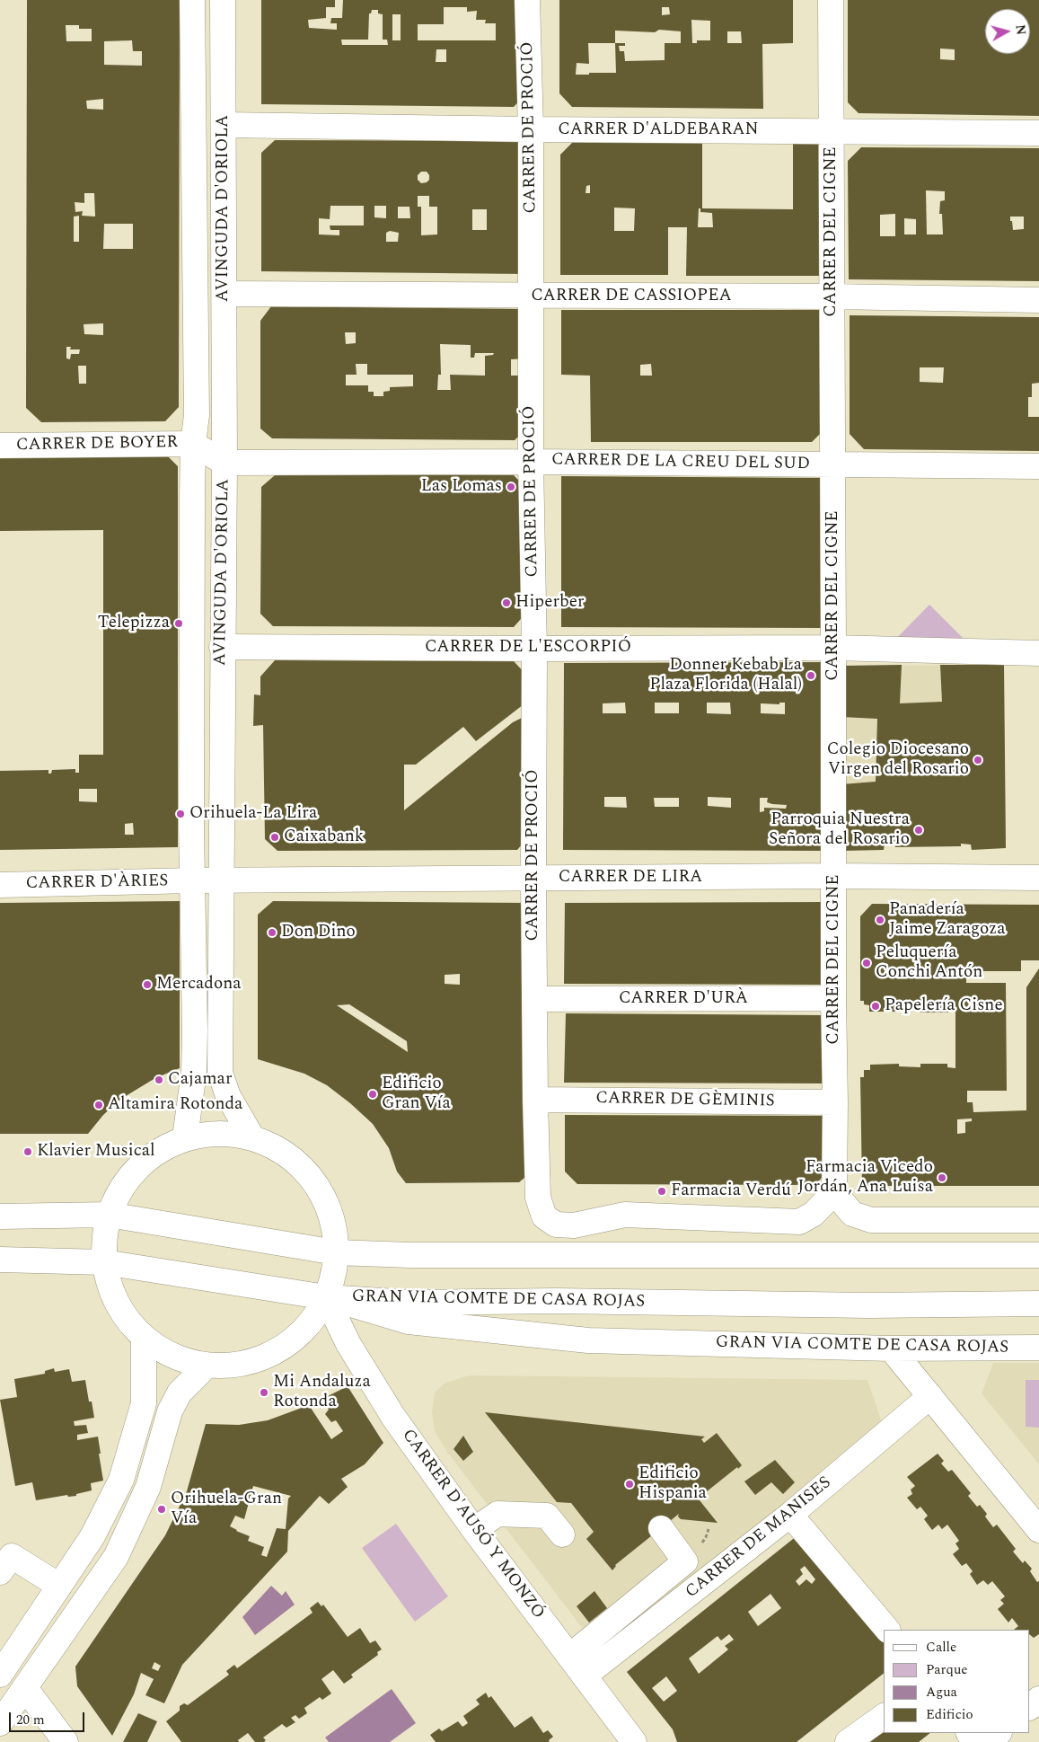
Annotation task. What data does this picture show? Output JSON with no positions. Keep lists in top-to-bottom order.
{
  "streets": {
    "street": [
      "CARRER DE PROCIÓ",
      "CARRER D'ALDEBARAN",
      "AVINGUDA D'ORIOLA",
      "CARRER DEL CIGNE",
      "CARRER DE CASSIOPEA",
      "CARRER DE BOYER",
      "CARRER DE LA CREU DEL SUD",
      "CARRER DE L'ESCORPIÓ",
      "CARRER DE LIRA",
      "CARRER D'ÀRIES",
      "CARRER D'URÀ",
      "CARRER DE GÈMINIS",
      "GRAN VIA COMTE DE CASA ROJAS",
      "CARRER D'AUSÓ Y MONZÓ",
      "CARRER DE MANISES"
    ]
  },
  "crossings": [
    ["CARRER DE PROCIÓ", "CARRER D'ALDEBARAN"],
    ["CARRER DE PROCIÓ", "CARRER DEL CIGNE"],
    ["CARRER DE PROCIÓ", "CARRER DE CASSIOPEA"],
    ["CARRER DE PROCIÓ", "CARRER DE LA CREU DEL SUD"],
    ["CARRER DE PROCIÓ", "CARRER DE L'ESCORPIÓ"],
    ["CARRER DE PROCIÓ", "CARRER DE LIRA"],
    ["CARRER DE PROCIÓ", "CARRER D'URÀ"],
    ["CARRER DE PROCIÓ", "CARRER DE GÈMINIS"],
    ["CARRER D'ALDEBARAN", "AVINGUDA D'ORIOLA"],
    ["CARRER D'ALDEBARAN", "CARRER DEL CIGNE"],
    ["AVINGUDA D'ORIOLA", "CARRER DE CASSIOPEA"],
    ["AVINGUDA D'ORIOLA", "CARRER DE BOYER"],
    ["AVINGUDA D'ORIOLA", "CARRER DE LA CREU DEL SUD"],
    ["AVINGUDA D'ORIOLA", "CARRER DE L'ESCORPIÓ"],
    ["AVINGUDA D'ORIOLA", "CARRER DE LIRA"],
    ["AVINGUDA D'ORIOLA", "CARRER D'ÀRIES"],
    ["CARRER DEL CIGNE", "CARRER DE CASSIOPEA"],
    ["CARRER DEL CIGNE", "CARRER DE LA CREU DEL SUD"],
    ["CARRER DEL CIGNE", "CARRER DE L'ESCORPIÓ"],
    ["CARRER DEL CIGNE", "CARRER DE LIRA"],
    ["CARRER DEL CIGNE", "CARRER D'URÀ"],
    ["CARRER DEL CIGNE", "CARRER DE GÈMINIS"],
    ["CARRER DE LIRA", "CARRER D'ÀRIES"],
    ["GRAN VIA COMTE DE CASA ROJAS", "CARRER D'AUSÓ Y MONZÓ"],
    ["CARRER D'AUSÓ Y MONZÓ", "CARRER DE MANISES"]
  ],
  "places": [
    "Las Lomas",
    "Hiperber",
    "Telepizza",
    "Donner Kebab La Plaza Florida (Halal)",
    "Colegio Diocesano Virgen del Rosario",
    "Orihuela-La Lira",
    "Parroquia Nuestra Señora del Rosario",
    "Caixabank",
    "Panadería Jaime Zaragoza",
    "Don Dino",
    "Peluquería Conchi Antón",
    "Mercadona",
    "Papelería Cisne",
    "Cajamar",
    "Edificio Gran Vía",
    "Altamira Rotonda",
    "Klavier Musical",
    "Farmacia Vicedo Jordán, Ana Luisa",
    "Farmacia Verdú",
    "Mi Andaluza Rotonda",
    "Edificio Hispania",
    "Orihuela-Gran Vía"
  ],
  "legend": [
    "Calle",
    "Parque",
    "Agua",
    "Edificio"
  ],
  "scale_bar": "20 m",
  "north": "right"
}
